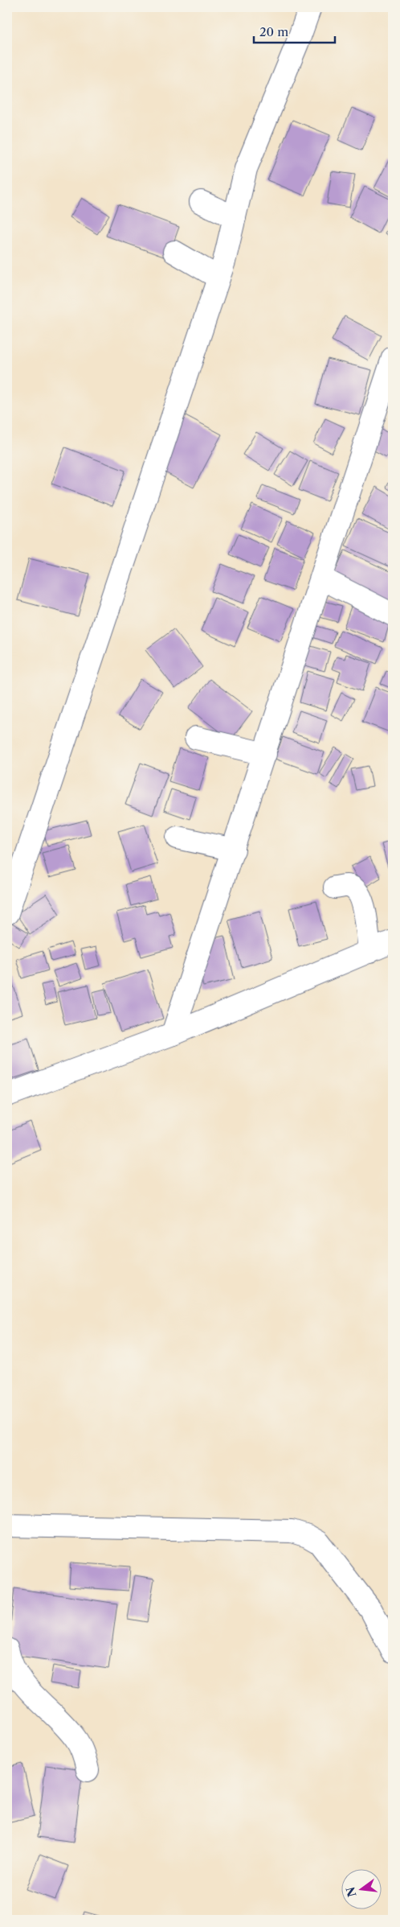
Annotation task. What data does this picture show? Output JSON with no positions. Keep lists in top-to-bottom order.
{
  "scale_bar": "20 m",
  "north": "left"
}
